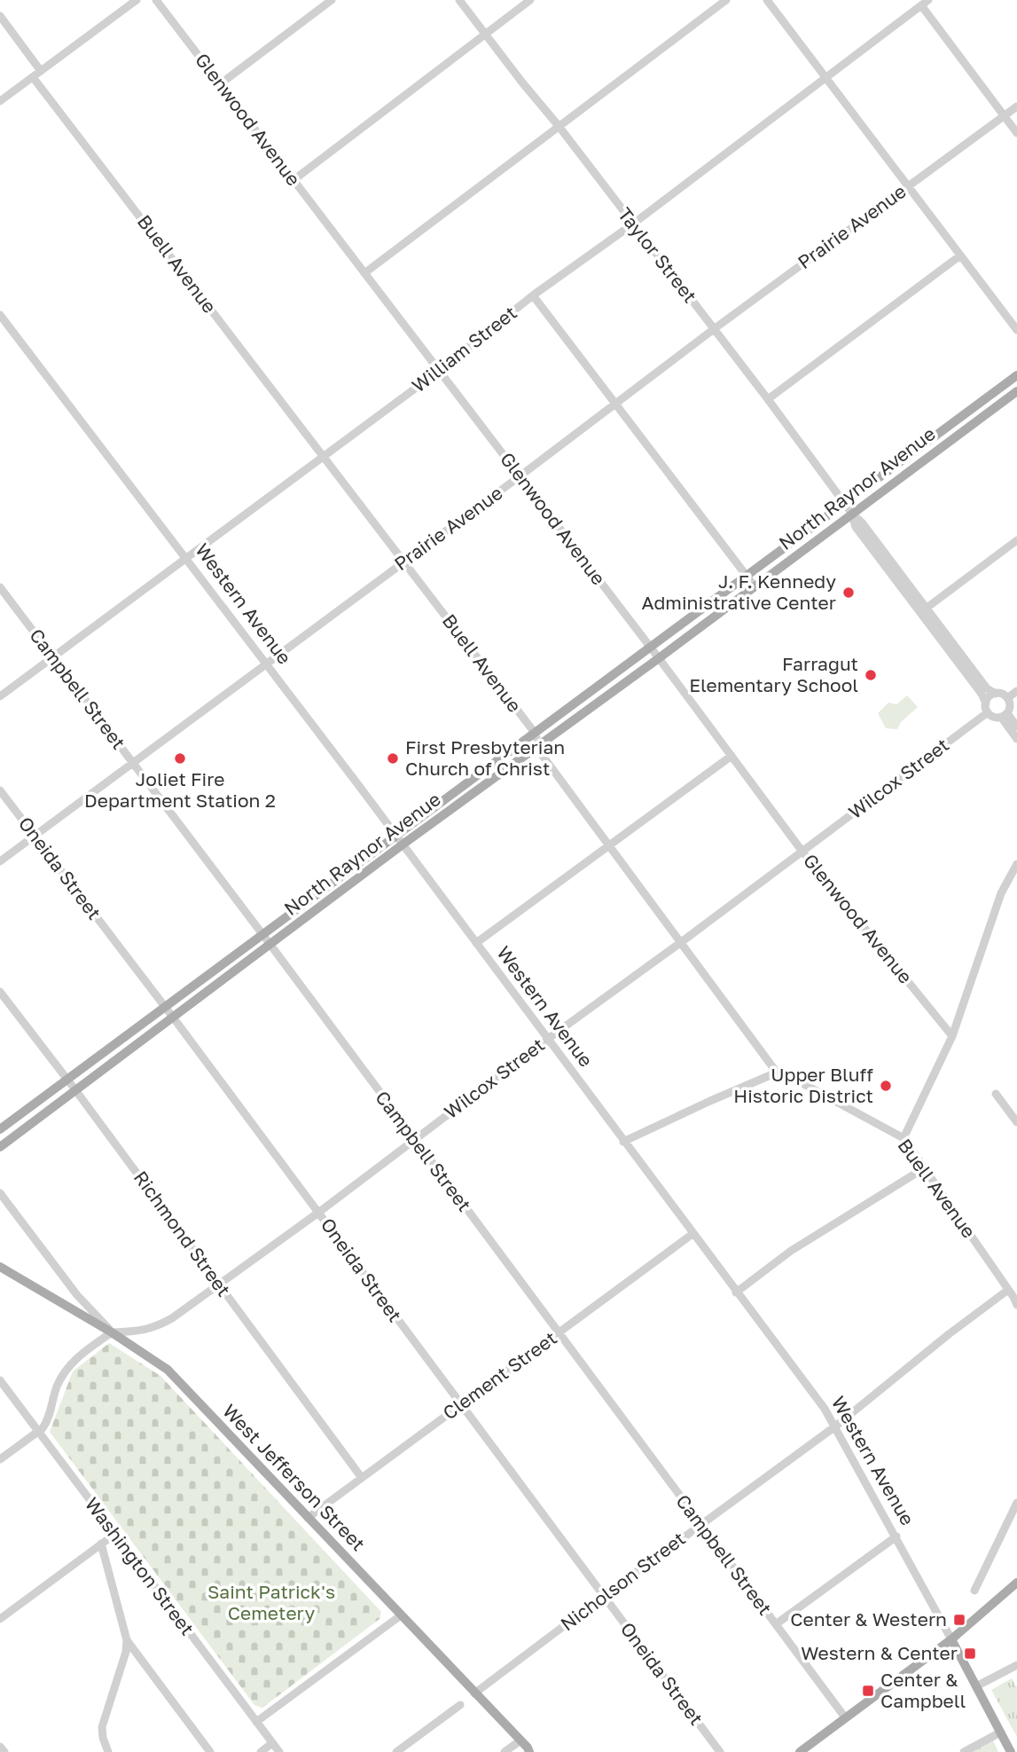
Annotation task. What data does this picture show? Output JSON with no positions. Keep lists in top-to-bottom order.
{
  "streets": {
    "main road": ["North Raynor Avenue", "Western Avenue", "West Jefferson Street"],
    "street": [
      "Glenwood Avenue",
      "Prairie Avenue",
      "Taylor Street",
      "Buell Avenue",
      "William Street",
      "Campbell Street",
      "Wilcox Street",
      "Oneida Street",
      "Richmond Street",
      "Clement Street",
      "Washington Street",
      "Nicholson Street"
    ]
  },
  "crossings": [
    ["Glenwood Avenue", "Prairie Avenue"],
    ["Glenwood Avenue", "William Street"],
    ["Glenwood Avenue", "North Raynor Avenue"],
    ["Glenwood Avenue", "Wilcox Street"],
    ["Prairie Avenue", "Taylor Street"],
    ["Prairie Avenue", "Buell Avenue"],
    ["Prairie Avenue", "Western Avenue"],
    ["Prairie Avenue", "Campbell Street"],
    ["Prairie Avenue", "Oneida Street"],
    ["Taylor Street", "William Street"],
    ["Taylor Street", "North Raynor Avenue"],
    ["Taylor Street", "Wilcox Street"],
    ["Buell Avenue", "William Street"],
    ["Buell Avenue", "North Raynor Avenue"],
    ["Buell Avenue", "Wilcox Street"],
    ["Buell Avenue", "Nicholson Street"],
    ["William Street", "Western Avenue"],
    ["William Street", "Campbell Street"],
    ["North Raynor Avenue", "Western Avenue"],
    ["North Raynor Avenue", "Campbell Street"],
    ["North Raynor Avenue", "Oneida Street"],
    ["North Raynor Avenue", "Richmond Street"],
    ["Western Avenue", "Wilcox Street"],
    ["Western Avenue", "Clement Street"],
    ["Western Avenue", "Nicholson Street"],
    ["Campbell Street", "Wilcox Street"],
    ["Campbell Street", "Clement Street"],
    ["Campbell Street", "Nicholson Street"],
    ["Wilcox Street", "Oneida Street"],
    ["Wilcox Street", "Richmond Street"],
    ["Wilcox Street", "West Jefferson Street"],
    ["Oneida Street", "Clement Street"],
    ["Oneida Street", "Nicholson Street"],
    ["Richmond Street", "Clement Street"],
    ["Clement Street", "West Jefferson Street"],
    ["West Jefferson Street", "Nicholson Street"]
  ],
  "parks": ["Saint Patrick's Cemetery"],
  "places": {
    "other": [
      "J. F. Kennedy Administrative Center",
      "Farragut Elementary School",
      "Joliet Fire Department Station 2",
      "First Presbyterian Church of Christ",
      "Upper Bluff Historic District"
    ],
    "transit": ["Center & Western", "Western & Center", "Center & Campbell"]
  }
}
